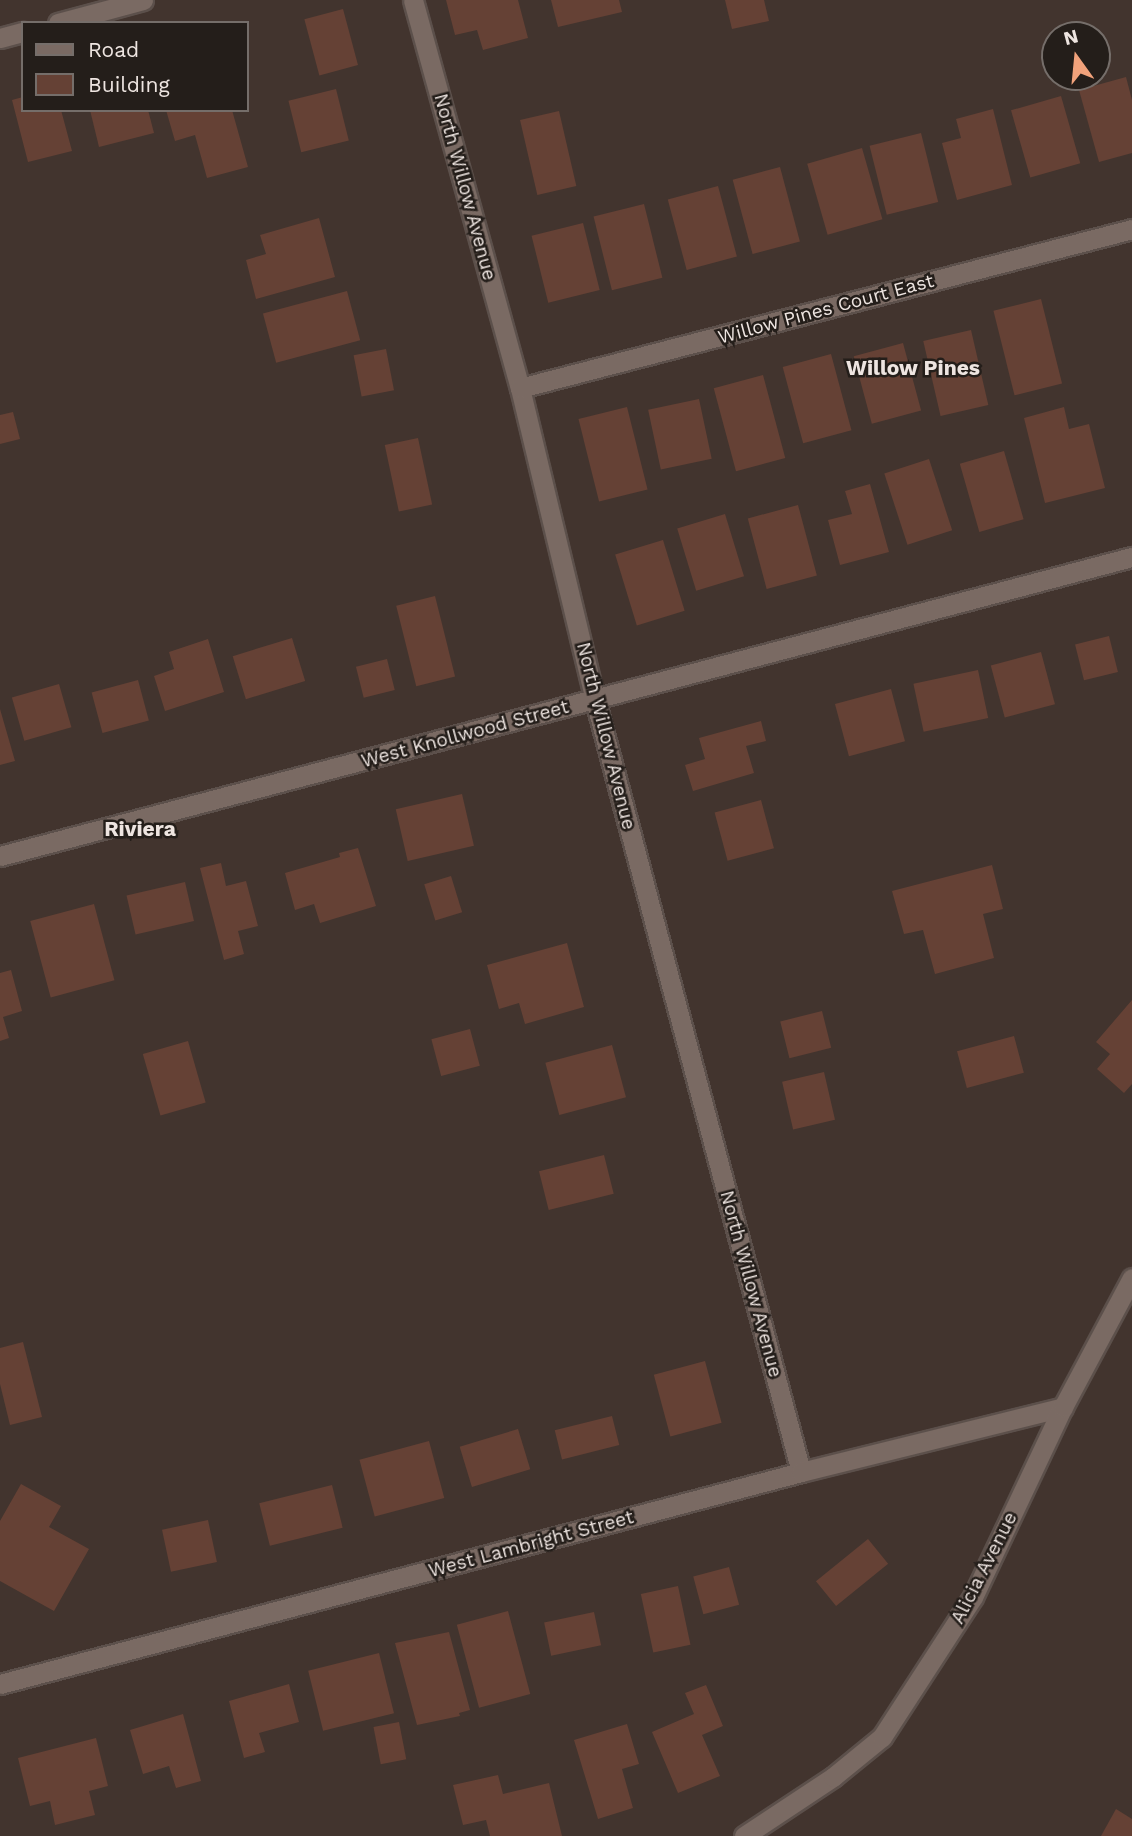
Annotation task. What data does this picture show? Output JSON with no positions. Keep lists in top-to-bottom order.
{
  "streets": {
    "street": [
      "North Willow Avenue",
      "Willow Pines Court East",
      "West Knollwood Street",
      "West Lambright Street",
      "Alicia Avenue"
    ]
  },
  "crossings": [
    ["North Willow Avenue", "Willow Pines Court East"],
    ["North Willow Avenue", "West Knollwood Street"],
    ["North Willow Avenue", "West Lambright Street"],
    ["West Lambright Street", "Alicia Avenue"]
  ],
  "districts": ["Willow Pines", "Riviera"],
  "legend": ["Road", "Building"],
  "north": "top"
}
